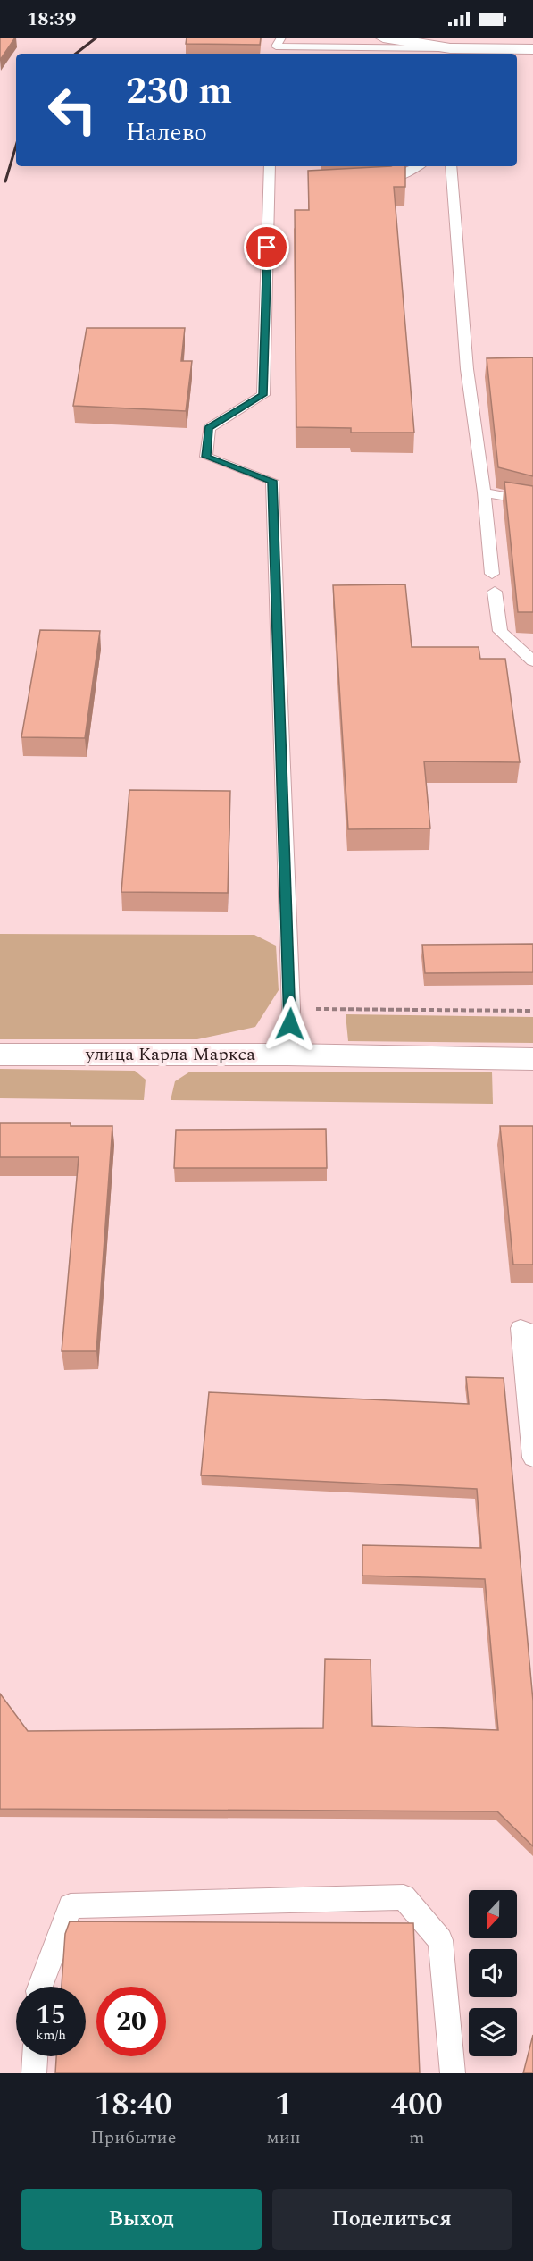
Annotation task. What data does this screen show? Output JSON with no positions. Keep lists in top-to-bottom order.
{
  "streets": {
    "main road": ["улица Карла Маркса"]
  },
  "north": "bottom",
  "page": {
    "status": "18:39",
    "turn": ["230 m", "Налево"],
    "speed": "15 km/h",
    "limit": "20",
    "eta": [
      "18:40",
      "Прибытие",
      "1",
      "мин",
      "400",
      "m"
    ],
    "buttons": ["Выход", "Поделиться"]
  }
}
